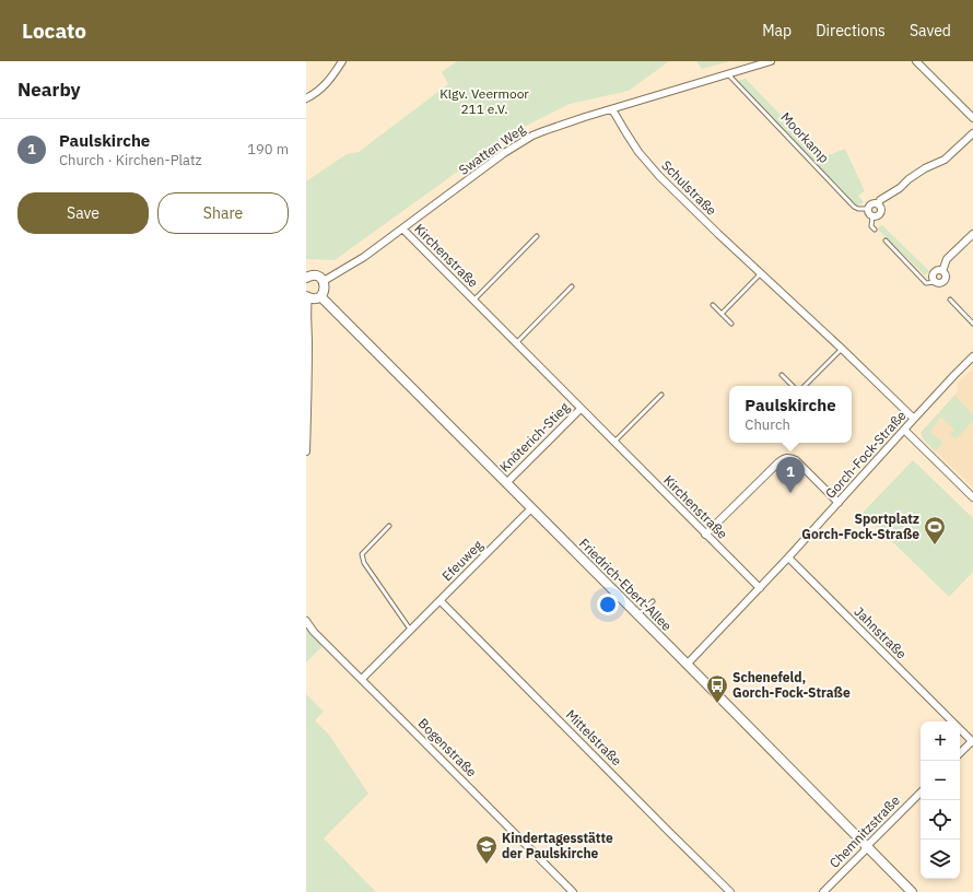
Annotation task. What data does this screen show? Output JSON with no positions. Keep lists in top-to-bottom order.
{
  "streets": {
    "street": [
      "Swatten Weg",
      "Schulstraße",
      "Kirchenstraße",
      "Knöterich-Stieg",
      "Gorch-Fock-Straße",
      "Efeuweg",
      "Friedrich-Ebert-Allee",
      "Jahnstraße",
      "Mittelstraße",
      "Bogenstraße",
      "Chemnitzstraße"
    ],
    "lane": ["Moorkamp"]
  },
  "crossings": [
    ["Moorkamp", "Swatten Weg"],
    ["Swatten Weg", "Schulstraße"],
    ["Swatten Weg", "Kirchenstraße"],
    ["Schulstraße", "Gorch-Fock-Straße"],
    ["Kirchenstraße", "Knöterich-Stieg"],
    ["Kirchenstraße", "Gorch-Fock-Straße"],
    ["Knöterich-Stieg", "Friedrich-Ebert-Allee"],
    ["Gorch-Fock-Straße", "Friedrich-Ebert-Allee"],
    ["Gorch-Fock-Straße", "Jahnstraße"],
    ["Efeuweg", "Friedrich-Ebert-Allee"],
    ["Efeuweg", "Mittelstraße"],
    ["Efeuweg", "Bogenstraße"],
    ["Friedrich-Ebert-Allee", "Chemnitzstraße"]
  ],
  "parks": ["Klgv. Veermoor 211 e.V."],
  "places": {
    "sports": ["Sportplatz Gorch-Fock-Straße"],
    "bus stop": ["Schenefeld, Gorch-Fock-Straße"],
    "school or university": ["Kindertagesstätte der Paulskirche"]
  },
  "page": {
    "header": "Locato",
    "nav": ["Map", "Directions", "Saved"],
    "heading": "Nearby",
    "list": [
      {
        "mark": "1",
        "name": "Paulskirche",
        "note": "Church · Kirchen-Platz",
        "value": "190 m"
      }
    ],
    "buttons": ["Save", "Share"],
    "popup": ["Paulskirche", "Church"],
    "pins": "1",
    "map_buttons": ["+", "−"]
  }
}
